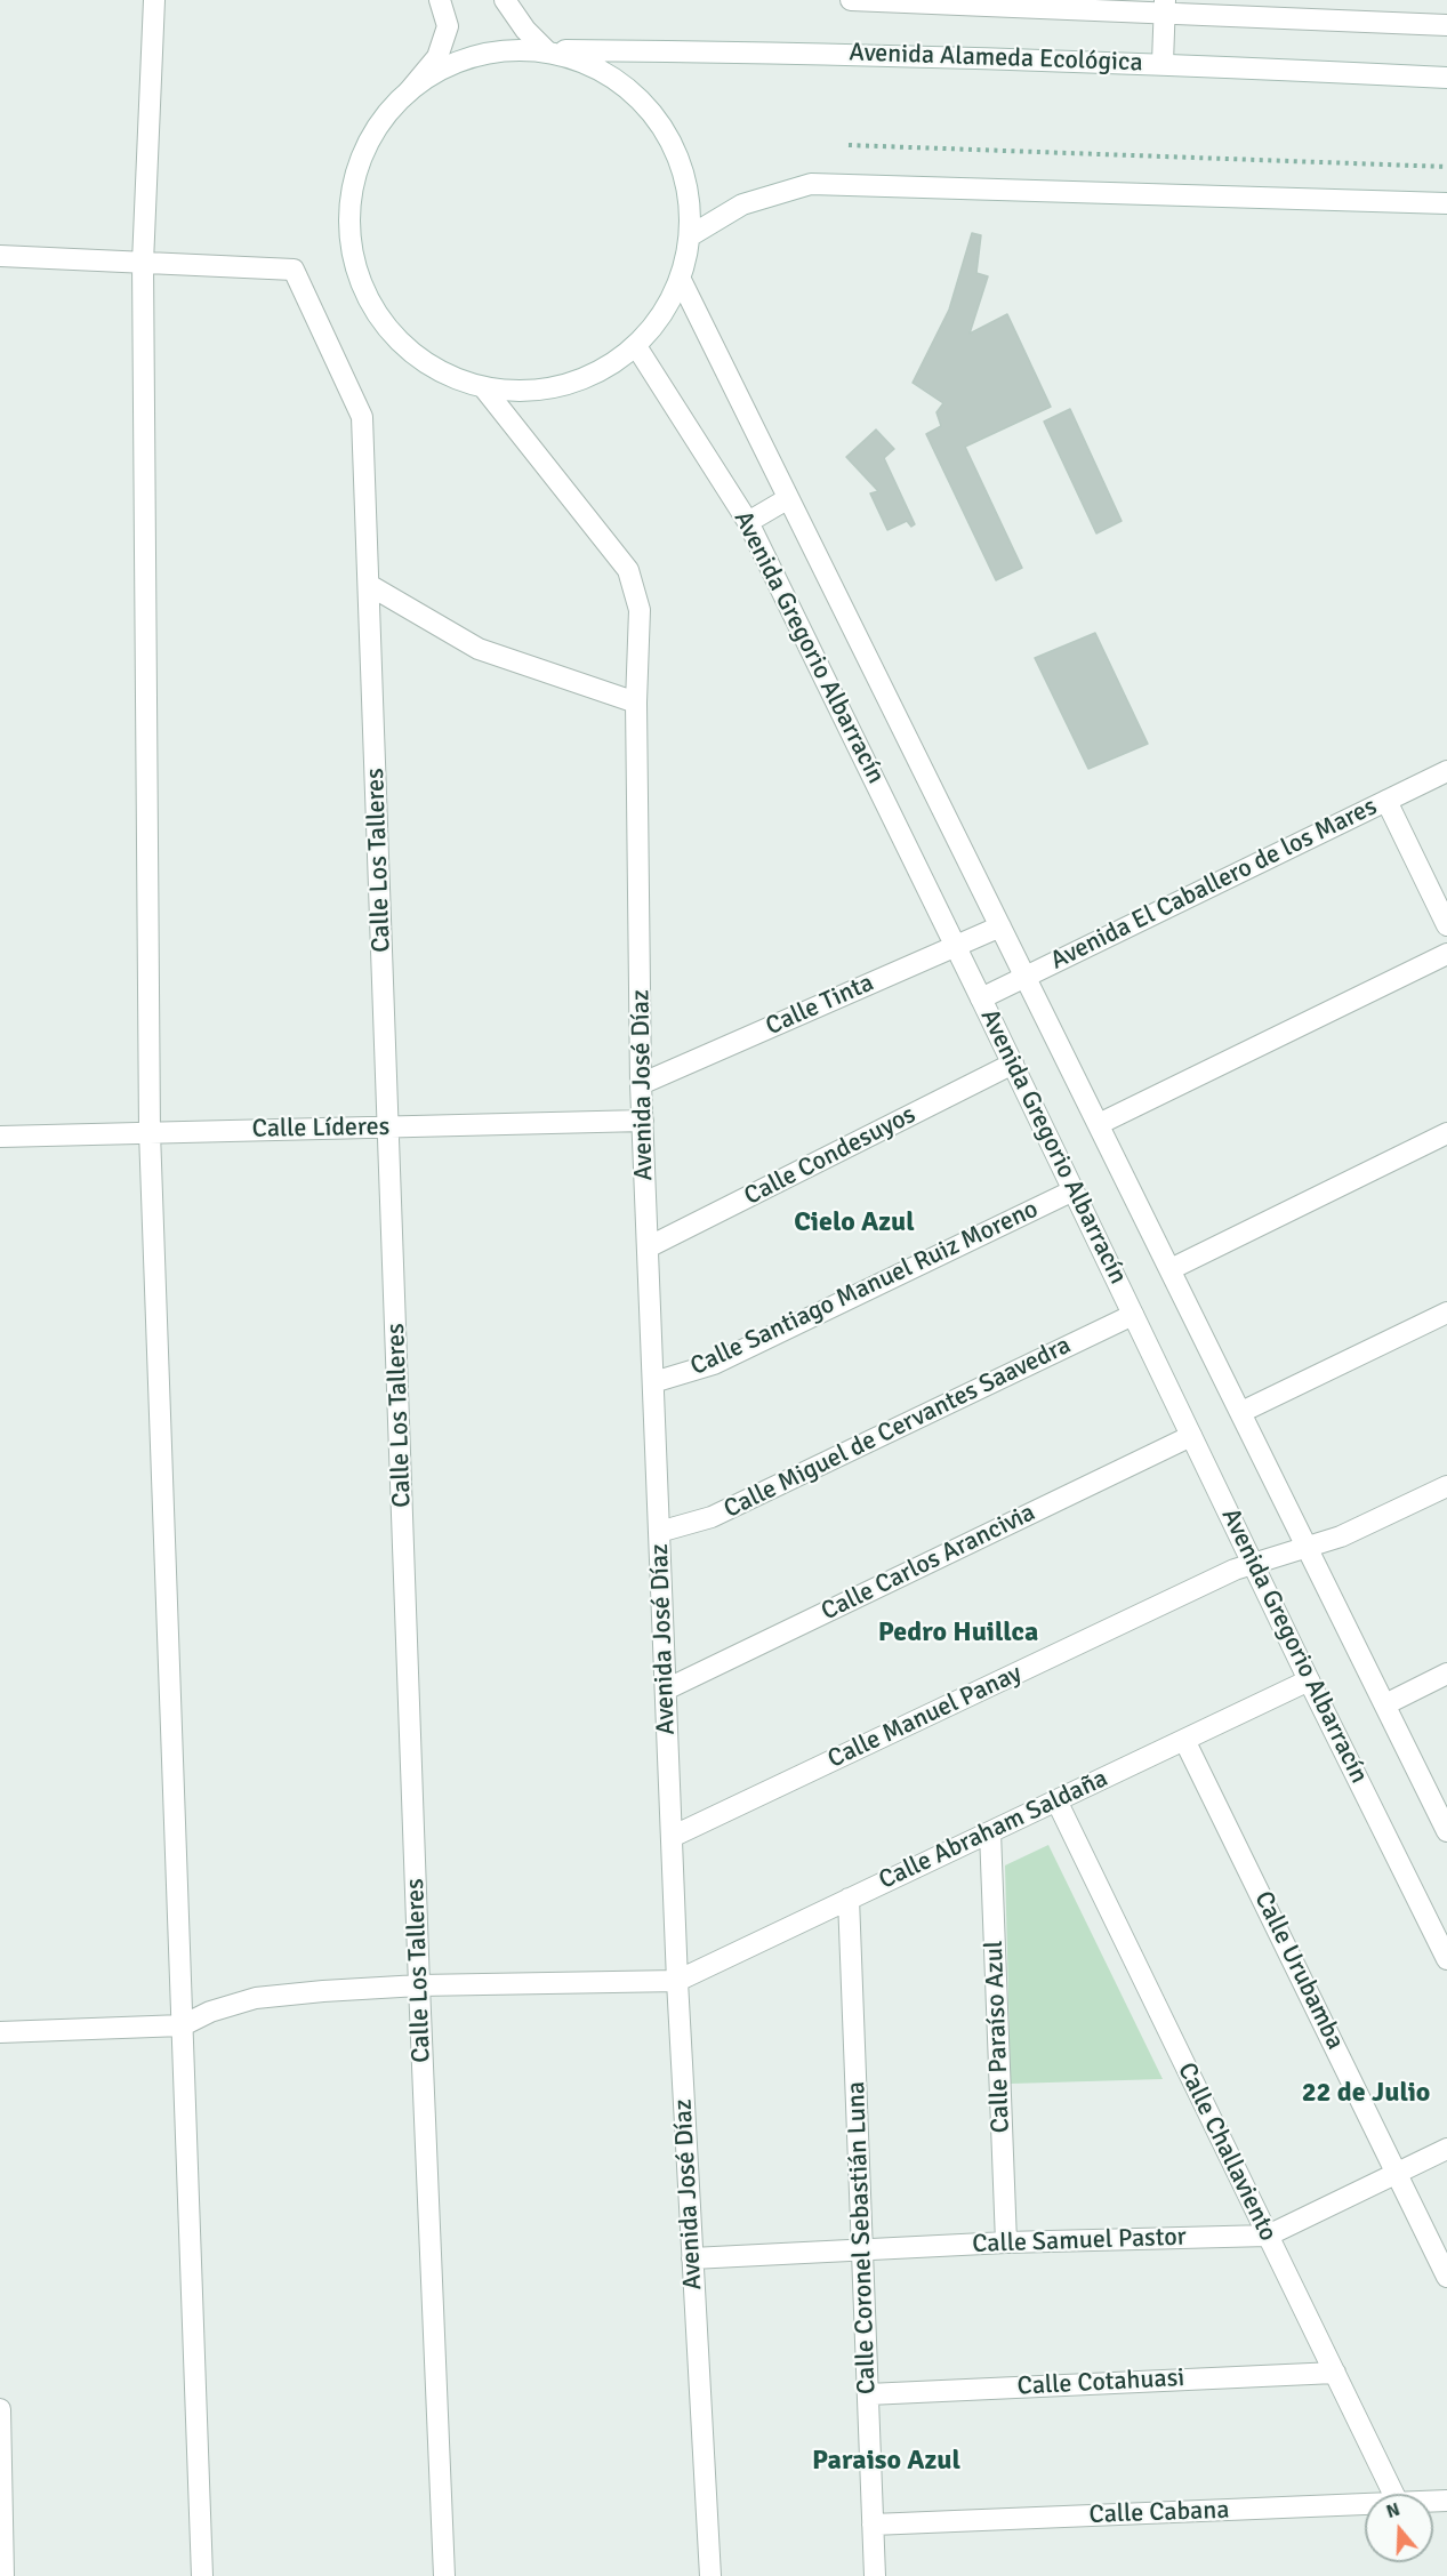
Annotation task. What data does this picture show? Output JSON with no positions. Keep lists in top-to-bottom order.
{
  "streets": {
    "street": [
      "Avenida Alameda Ecológica",
      "Avenida Gregorio Albarracín",
      "Calle Los Talleres",
      "Avenida El Caballero de los Mares",
      "Calle Tinta",
      "Avenida José Díaz",
      "Calle Líderes",
      "Calle Condesuyos",
      "Calle Santiago Manuel Ruiz Moreno",
      "Calle Miguel de Cervantes Saavedra",
      "Calle Carlos Arancivia",
      "Calle Manuel Panay",
      "Calle Abraham Saldaña",
      "Calle Urubamba",
      "Calle Paraíso Azul",
      "Calle Challaviento",
      "Calle Coronel Sebastián Luna",
      "Calle Samuel Pastor",
      "Calle Cotahuasi",
      "Calle Cabana"
    ]
  },
  "crossings": [
    ["Avenida Gregorio Albarracín", "Avenida El Caballero de los Mares"],
    ["Avenida Gregorio Albarracín", "Calle Tinta"],
    ["Avenida Gregorio Albarracín", "Calle Condesuyos"],
    ["Avenida Gregorio Albarracín", "Calle Santiago Manuel Ruiz Moreno"],
    ["Avenida Gregorio Albarracín", "Calle Miguel de Cervantes Saavedra"],
    ["Avenida Gregorio Albarracín", "Calle Carlos Arancivia"],
    ["Avenida Gregorio Albarracín", "Calle Manuel Panay"],
    ["Avenida Gregorio Albarracín", "Calle Abraham Saldaña"],
    ["Calle Los Talleres", "Calle Líderes"],
    ["Calle Tinta", "Avenida José Díaz"],
    ["Avenida José Díaz", "Calle Líderes"],
    ["Avenida José Díaz", "Calle Condesuyos"],
    ["Avenida José Díaz", "Calle Santiago Manuel Ruiz Moreno"],
    ["Avenida José Díaz", "Calle Miguel de Cervantes Saavedra"],
    ["Avenida José Díaz", "Calle Carlos Arancivia"],
    ["Avenida José Díaz", "Calle Manuel Panay"],
    ["Avenida José Díaz", "Calle Abraham Saldaña"],
    ["Avenida José Díaz", "Calle Samuel Pastor"],
    ["Calle Abraham Saldaña", "Calle Urubamba"],
    ["Calle Abraham Saldaña", "Calle Paraíso Azul"],
    ["Calle Abraham Saldaña", "Calle Challaviento"],
    ["Calle Abraham Saldaña", "Calle Coronel Sebastián Luna"],
    ["Calle Urubamba", "Calle Samuel Pastor"],
    ["Calle Paraíso Azul", "Calle Samuel Pastor"],
    ["Calle Challaviento", "Calle Samuel Pastor"],
    ["Calle Challaviento", "Calle Cotahuasi"],
    ["Calle Coronel Sebastián Luna", "Calle Samuel Pastor"],
    ["Calle Coronel Sebastián Luna", "Calle Cotahuasi"],
    ["Calle Coronel Sebastián Luna", "Calle Cabana"]
  ],
  "districts": [
    "Cielo Azul",
    "Pedro Huillca",
    "22 de Julio",
    "Paraiso Azul"
  ],
  "north": "top"
}
